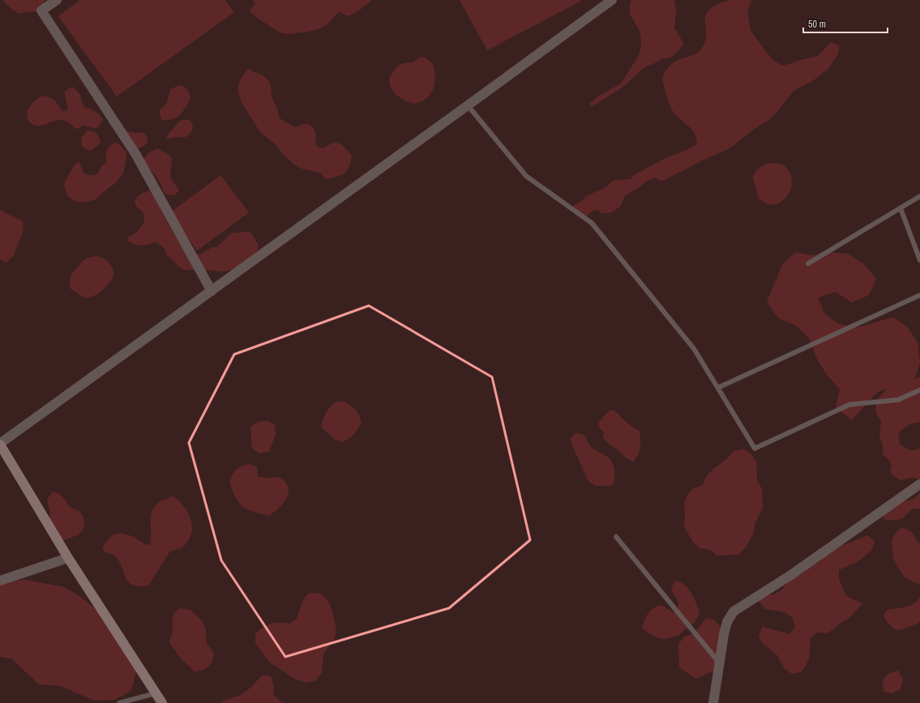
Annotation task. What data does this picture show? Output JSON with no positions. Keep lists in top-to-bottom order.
{
  "scale_bar": "50 m"
}
